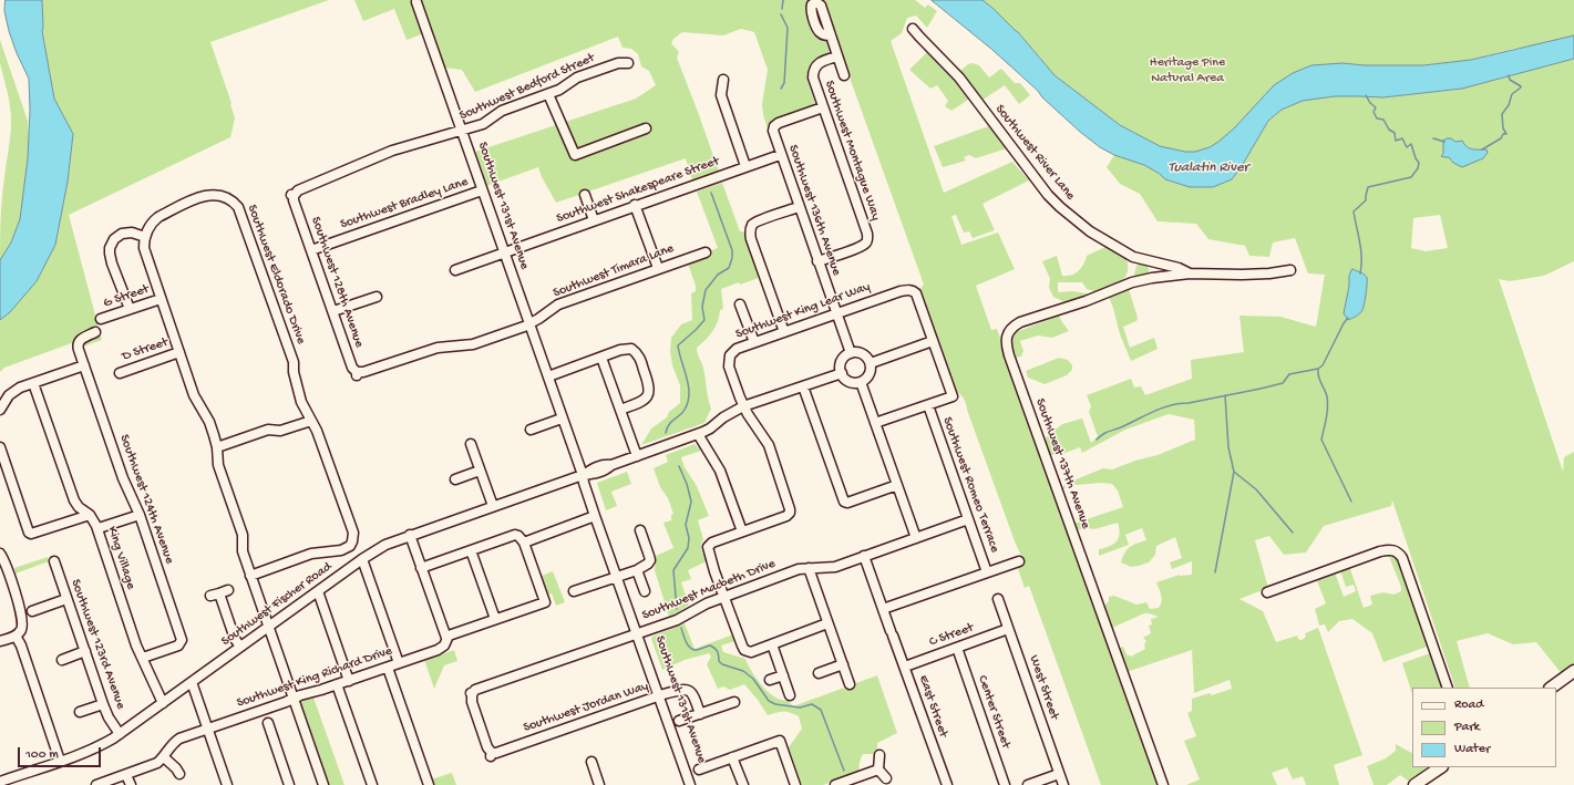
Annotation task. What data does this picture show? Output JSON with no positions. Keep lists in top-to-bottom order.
{
  "streets": {
    "street": [
      "Southwest Bedford Street",
      "Southwest Montague Way",
      "Southwest River Lane",
      "Southwest Shakespeare Street",
      "Southwest Bradley Lane",
      "Southwest 131st Avenue",
      "Southwest 136th Avenue",
      "Southwest Timara Lane",
      "Southwest Eldorado Drive",
      "Southwest 128th Avenue",
      "G Street",
      "Southwest King Lear Way",
      "D Street",
      "Southwest 137th Avenue",
      "Southwest Romeo Terrace",
      "Southwest 124th Avenue",
      "King Village",
      "Southwest Macbeth Drive",
      "Southwest Fischer Road",
      "C Street",
      "Southwest 123rd Avenue",
      "Southwest King Richard Drive",
      "West Street",
      "East Street",
      "Southwest Jordan Way",
      "Center Street"
    ]
  },
  "crossings": [
    ["Southwest Bedford Street", "Southwest 131st Avenue"],
    ["Southwest Bedford Street", "Southwest 128th Avenue"],
    ["Southwest Montague Way", "Southwest 136th Avenue"],
    ["Southwest River Lane", "Southwest 137th Avenue"],
    ["Southwest Shakespeare Street", "Southwest 131st Avenue"],
    ["Southwest Shakespeare Street", "Southwest 136th Avenue"],
    ["Southwest Bradley Lane", "Southwest 131st Avenue"],
    ["Southwest Bradley Lane", "Southwest 128th Avenue"],
    ["Southwest 131st Avenue", "Southwest Timara Lane"],
    ["Southwest 131st Avenue", "Southwest Macbeth Drive"],
    ["Southwest 131st Avenue", "Southwest Fischer Road"],
    ["Southwest 131st Avenue", "Southwest Jordan Way"],
    ["Southwest 136th Avenue", "Southwest King Lear Way"],
    ["Southwest 136th Avenue", "Southwest Fischer Road"],
    ["Southwest Timara Lane", "Southwest 128th Avenue"],
    ["Southwest King Lear Way", "Southwest Fischer Road"],
    ["Southwest Romeo Terrace", "Southwest Macbeth Drive"],
    ["Southwest 124th Avenue", "King Village"],
    ["King Village", "Southwest Fischer Road"],
    ["Southwest Macbeth Drive", "East Street"],
    ["Southwest Macbeth Drive", "Southwest Jordan Way"],
    ["Southwest Fischer Road", "Southwest 123rd Avenue"],
    ["C Street", "West Street"],
    ["C Street", "East Street"],
    ["C Street", "Center Street"]
  ],
  "water": ["Tualatin River"],
  "parks": ["Heritage Pine Natural Area"],
  "legend": ["Road", "Park", "Water"],
  "scale_bar": "100 m"
}
